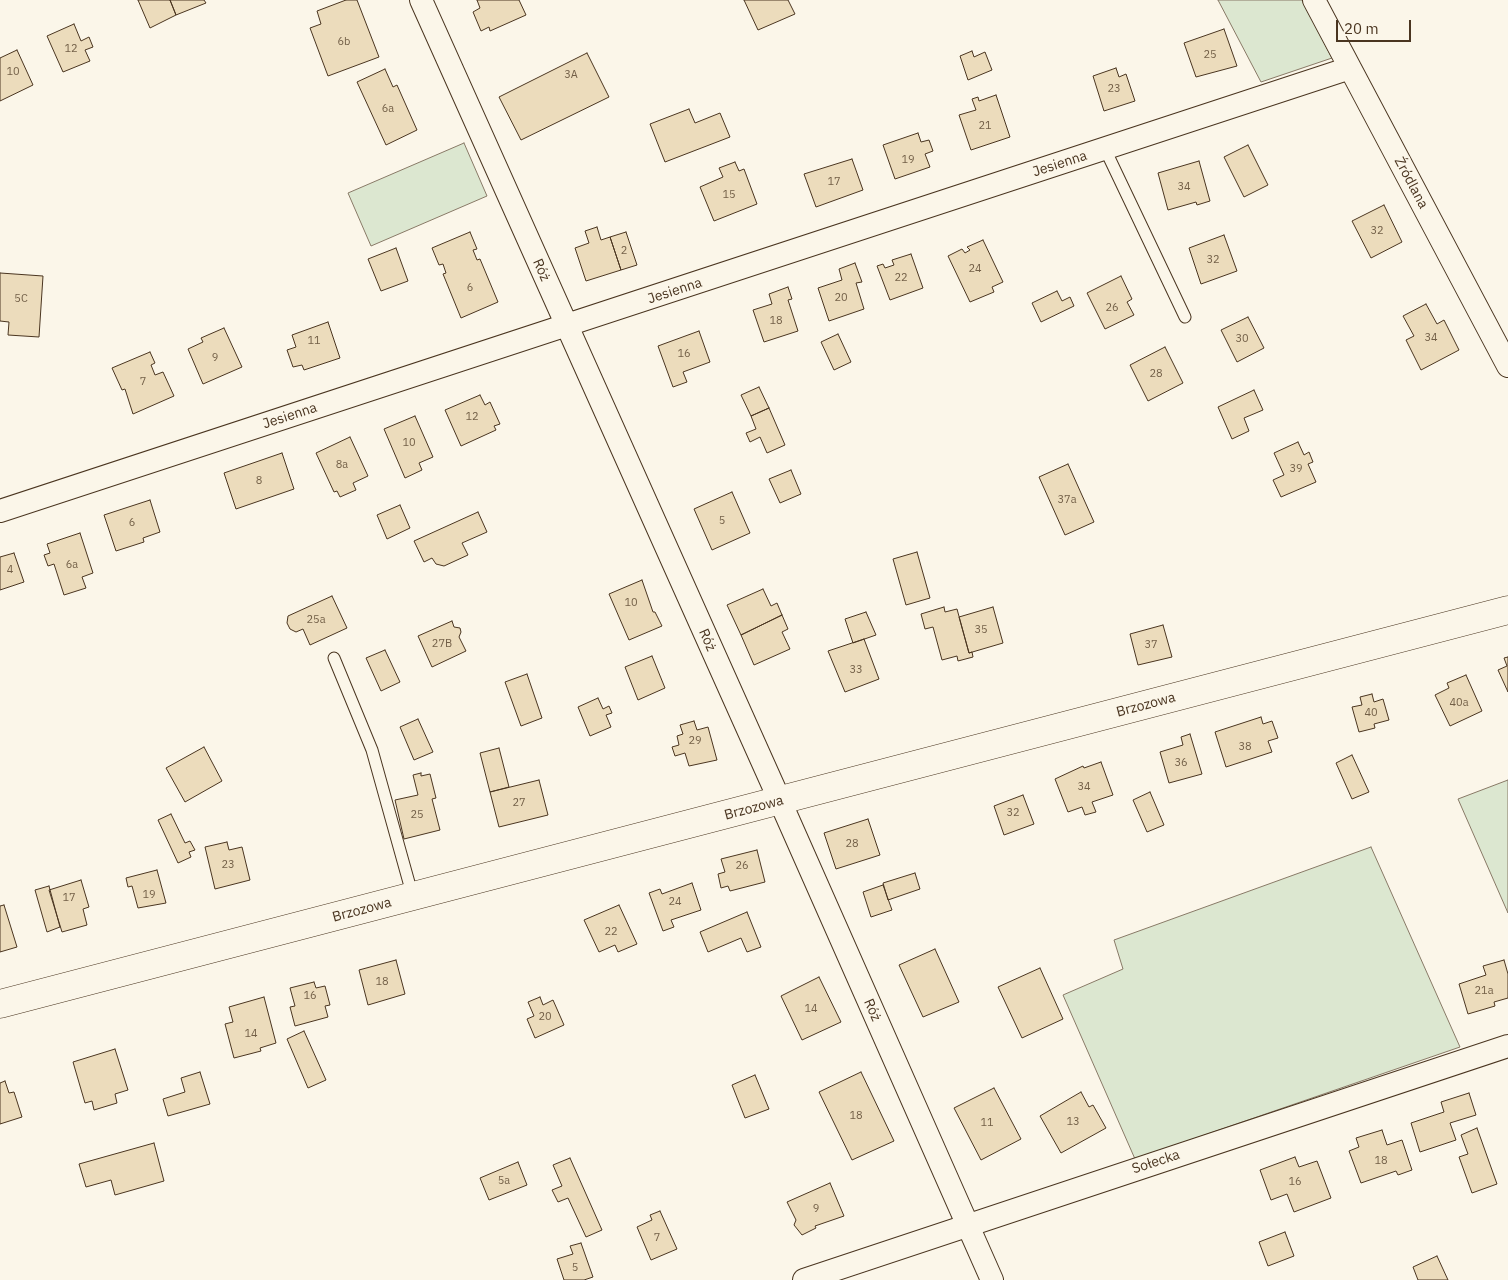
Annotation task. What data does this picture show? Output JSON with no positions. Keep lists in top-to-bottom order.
{
  "streets": {
    "street": [
      "Jesienna",
      "Źródlana",
      "Róż",
      "Brzozowa",
      "Sołecka"
    ]
  },
  "crossings": [
    ["Jesienna", "Źródlana"],
    ["Jesienna", "Róż"],
    ["Róż", "Brzozowa"],
    ["Róż", "Sołecka"]
  ],
  "house_numbers": [
    "6b",
    "12",
    "25",
    "10",
    "3A",
    "23",
    "6a",
    "21",
    "19",
    "17",
    "34",
    "15",
    "32",
    "2",
    "32",
    "24",
    "22",
    "6",
    "20",
    "5C",
    "26",
    "18",
    "34",
    "30",
    "11",
    "16",
    "9",
    "28",
    "7",
    "12",
    "10",
    "8a",
    "39",
    "8",
    "37a",
    "5",
    "6",
    "6a",
    "4",
    "10",
    "25a",
    "35",
    "27B",
    "37",
    "33",
    "40a",
    "40",
    "29",
    "38",
    "36",
    "34",
    "27",
    "32",
    "25",
    "28",
    "23",
    "26",
    "19",
    "17",
    "24",
    "22",
    "18",
    "21a",
    "16",
    "14",
    "20",
    "14",
    "18",
    "13",
    "11",
    "18",
    "5a",
    "16",
    "9",
    "7",
    "5"
  ],
  "scale_bar": "20 m"
}
